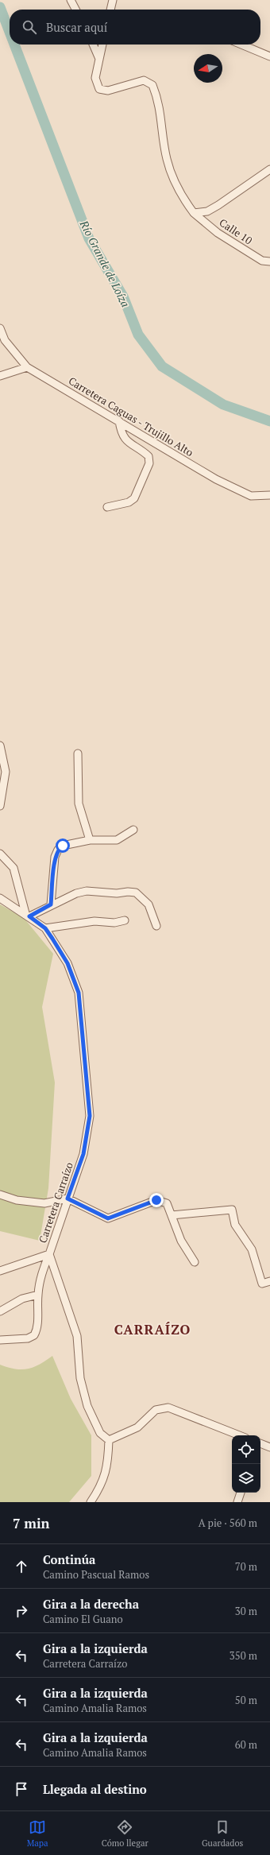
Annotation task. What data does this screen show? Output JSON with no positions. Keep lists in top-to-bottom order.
{
  "streets": {
    "street": ["Calle 10", "Carretera Caguas - Trujillo Alto", "Carretera Carraízo"]
  },
  "districts": ["CARRAÍZO"],
  "water": ["Río Grande de Loíza"],
  "north": "left",
  "page": {
    "search": "Buscar aquí",
    "heading": ["7 min", "A pie · 560 m"],
    "list": [
      ["Continúa", "Camino Pascual Ramos", "70 m"],
      ["Gira a la derecha", "Camino El Guano", "30 m"],
      ["Gira a la izquierda", "Carretera Carraízo", "350 m"],
      ["Gira a la izquierda", "Camino Amalia Ramos", "50 m"],
      ["Gira a la izquierda", "Camino Amalia Ramos", "60 m"],
      "Llegada al destino"
    ],
    "nav": ["Mapa", "Cómo llegar", "Guardados"]
  }
}
